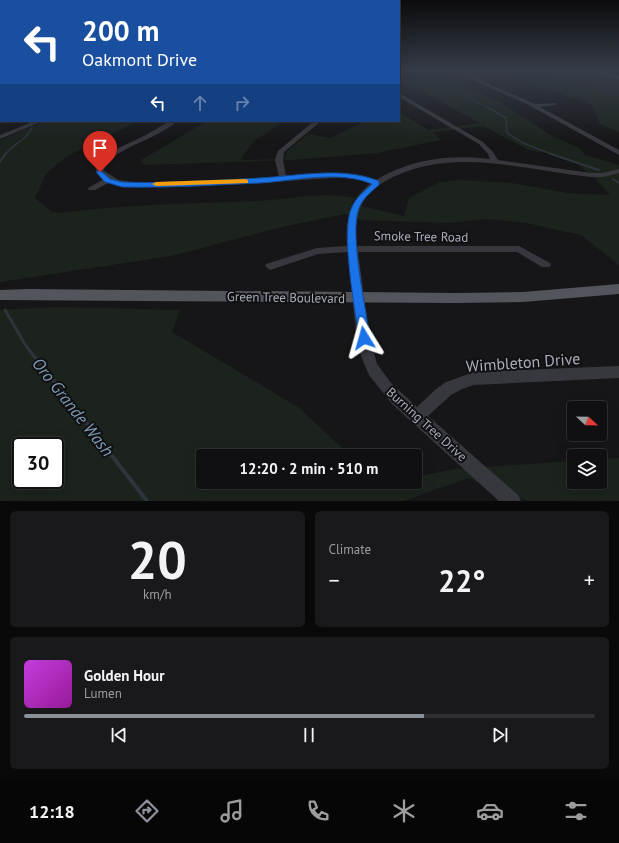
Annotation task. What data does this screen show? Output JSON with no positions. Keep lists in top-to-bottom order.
{
  "streets": {
    "main road": ["Green Tree Boulevard"],
    "street": ["Smoke Tree Road", "Wimbleton Drive", "Burning Tree Drive"]
  },
  "crossings": [
    ["Smoke Tree Road", "Burning Tree Drive"],
    ["Green Tree Boulevard", "Burning Tree Drive"],
    ["Wimbleton Drive", "Burning Tree Drive"]
  ],
  "water": ["Oro Grande Wash"],
  "north": "right",
  "page": {
    "turn": ["200 m", "Oakmont Drive"],
    "limit": "30",
    "trip": "12:20 · 2 min · 510 m",
    "tile": [
      ["20", "km/h"],
      "Climate"
    ],
    "heat": ["−", "22°", "+"],
    "song": ["Golden Hour", "Lumen"],
    "tabs": "12:18"
  }
}
